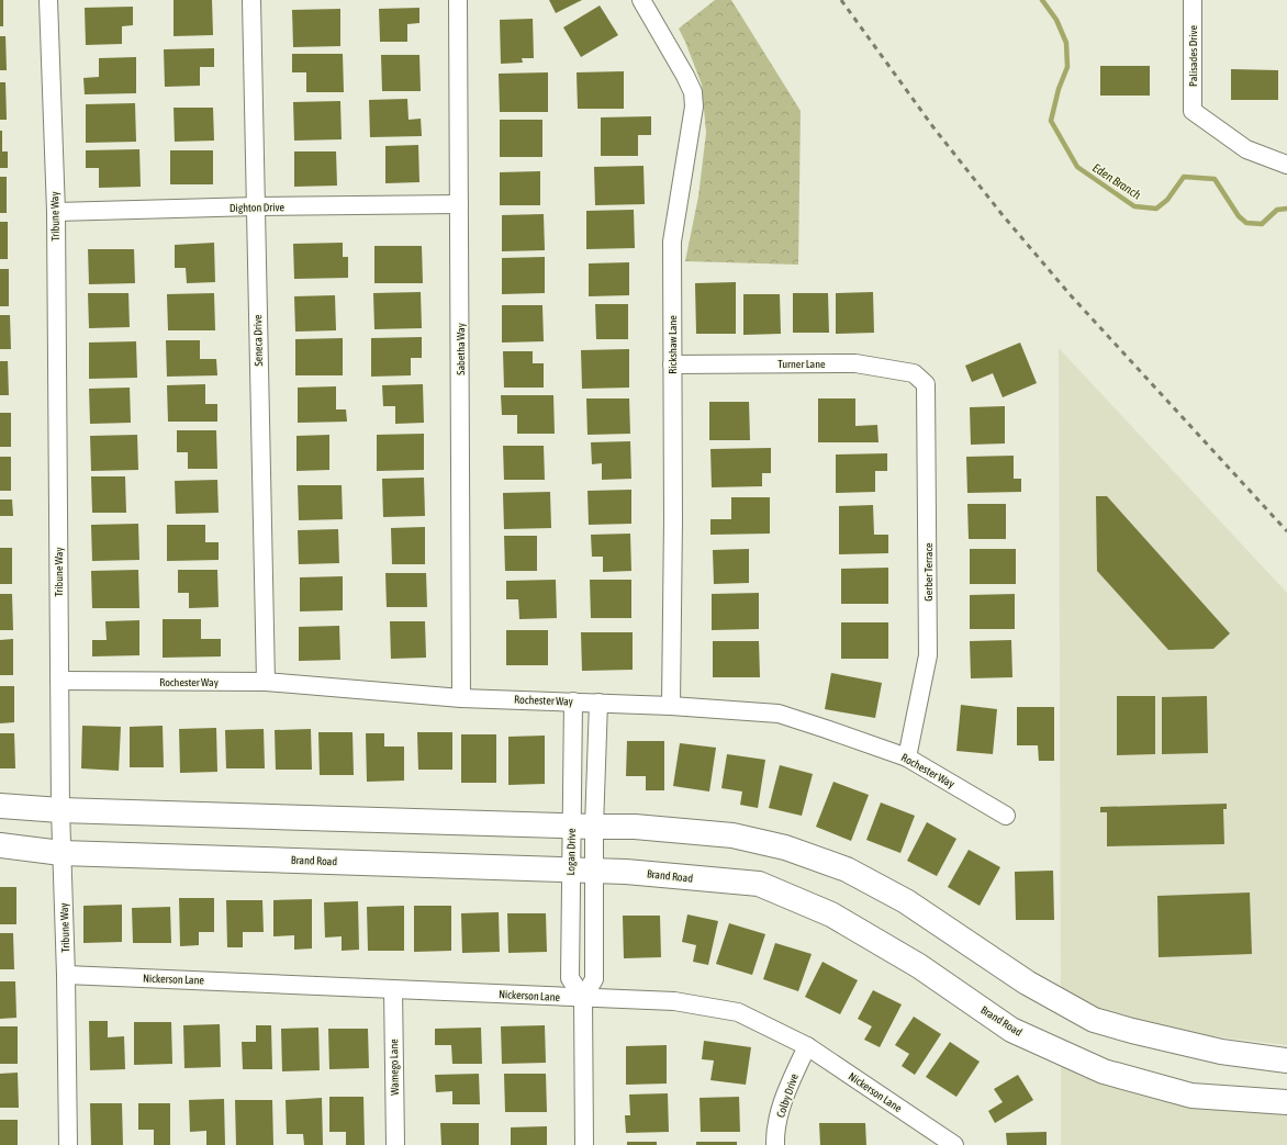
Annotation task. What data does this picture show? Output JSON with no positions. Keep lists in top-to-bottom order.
{
  "streets": {
    "main road": ["Brand Road"],
    "street": [
      "Palisades Drive",
      "Dighton Drive",
      "Tribune Way",
      "Seneca Drive",
      "Rickshaw Lane",
      "Sabetha Way",
      "Turner Lane",
      "Gerber Terrace",
      "Rochester Way",
      "Logan Drive",
      "Nickerson Lane",
      "Wamego Lane",
      "Colby Drive"
    ]
  },
  "crossings": [
    ["Dighton Drive", "Tribune Way"],
    ["Dighton Drive", "Seneca Drive"],
    ["Dighton Drive", "Sabetha Way"],
    ["Tribune Way", "Rochester Way"],
    ["Tribune Way", "Brand Road"],
    ["Tribune Way", "Nickerson Lane"],
    ["Seneca Drive", "Rochester Way"],
    ["Rickshaw Lane", "Turner Lane"],
    ["Rickshaw Lane", "Rochester Way"],
    ["Sabetha Way", "Rochester Way"],
    ["Turner Lane", "Gerber Terrace"],
    ["Gerber Terrace", "Rochester Way"],
    ["Rochester Way", "Logan Drive"],
    ["Logan Drive", "Brand Road"],
    ["Logan Drive", "Nickerson Lane"],
    ["Nickerson Lane", "Wamego Lane"],
    ["Nickerson Lane", "Colby Drive"]
  ],
  "water": ["Eden Branch"]
}
